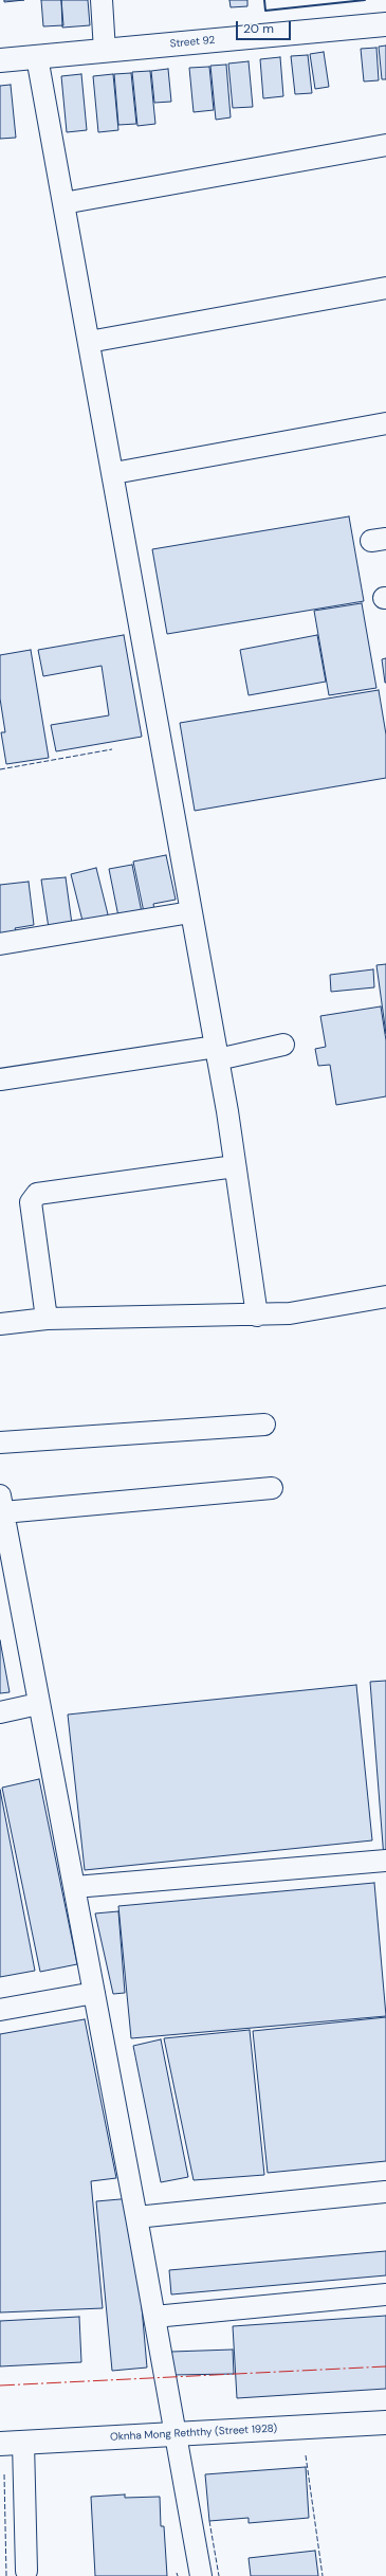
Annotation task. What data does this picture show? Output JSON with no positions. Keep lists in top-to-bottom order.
{
  "streets": {
    "main road": ["Street 92", "Oknha Mong Reththy (Street 1928)"]
  },
  "scale_bar": "20 m"
}
